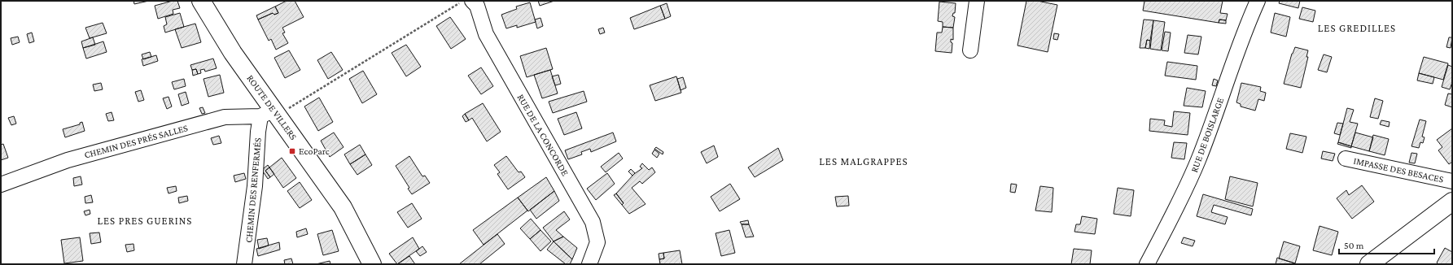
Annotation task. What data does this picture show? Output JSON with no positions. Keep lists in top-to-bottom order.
{
  "streets": {
    "main road": ["ROUTE DE VILLERS"],
    "street": [
      "RUE DE LA CONCORDE",
      "RUE DE BOISLARGE",
      "CHEMIN DES PRÉS SALLES",
      "IMPASSE DES BESACES",
      "CHEMIN DES RENFERMÉS"
    ]
  },
  "crossings": [
    ["ROUTE DE VILLERS", "CHEMIN DES PRÉS SALLES"],
    ["ROUTE DE VILLERS", "CHEMIN DES RENFERMÉS"],
    ["CHEMIN DES PRÉS SALLES", "CHEMIN DES RENFERMÉS"]
  ],
  "districts": ["LES GREDILLES", "LES MALGRAPPES", "LES PRES GUERINS"],
  "places": {
    "transit": ["EcoParc"]
  },
  "scale_bar": "50 m"
}
